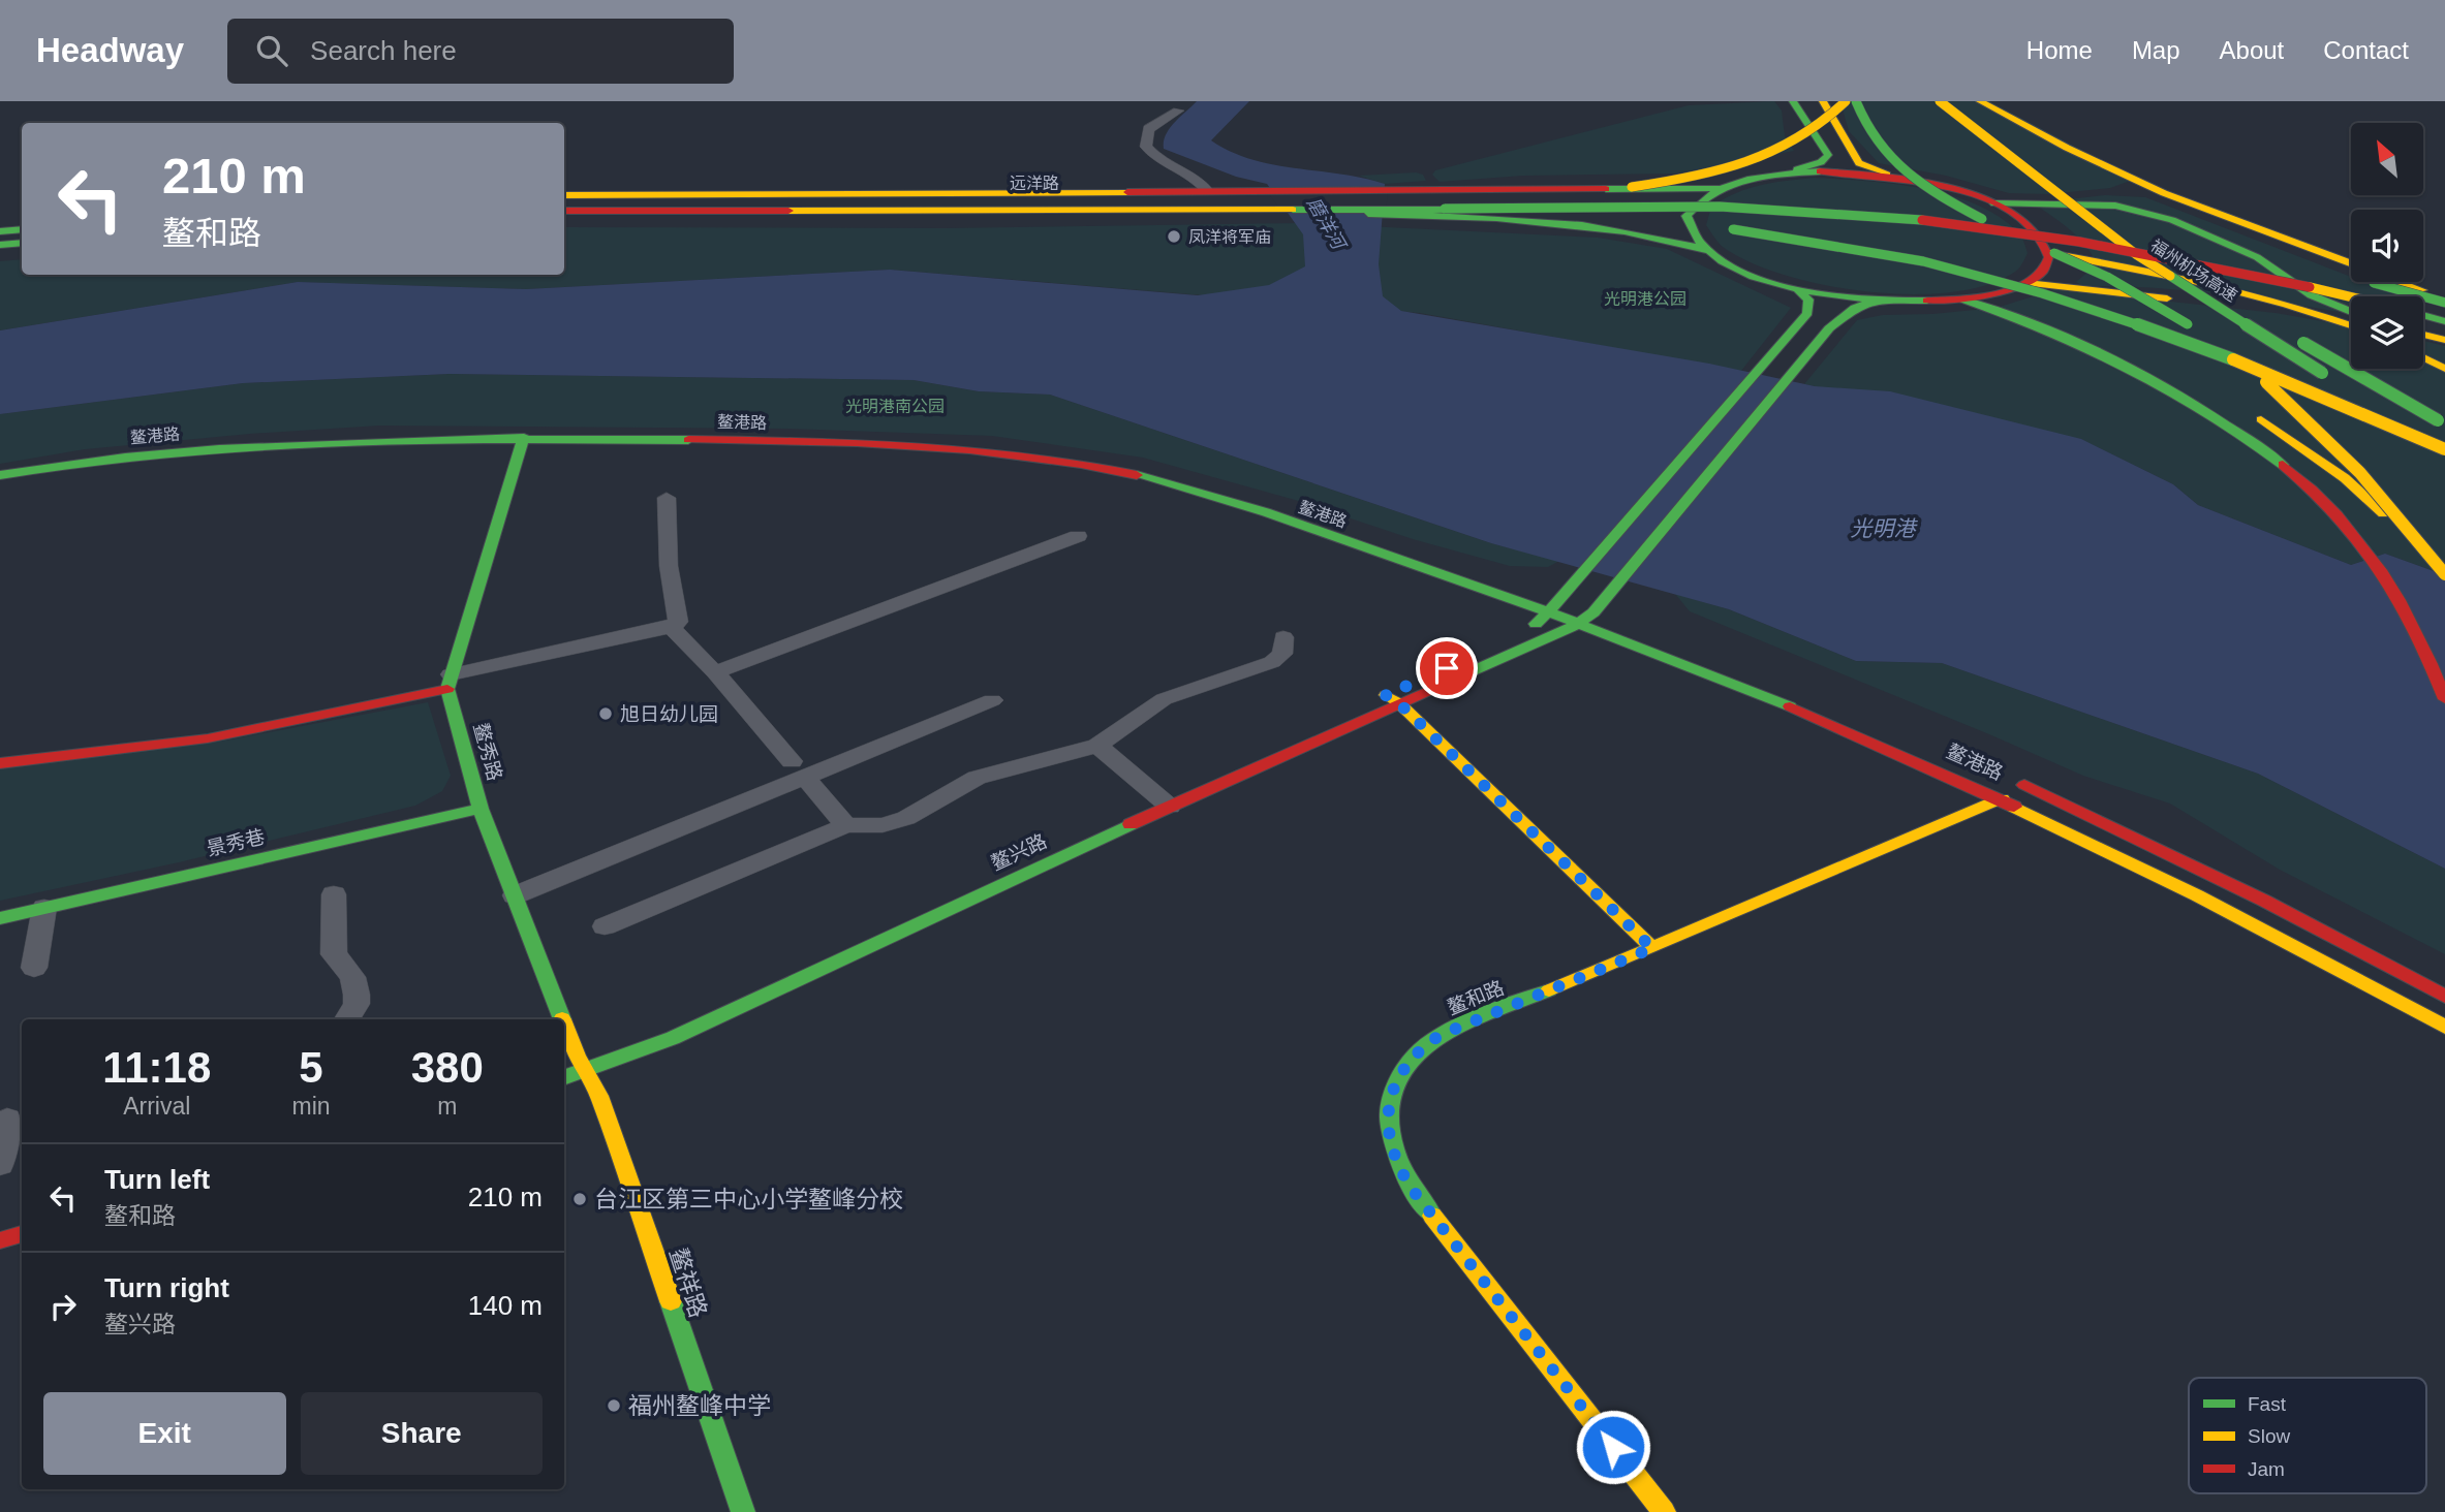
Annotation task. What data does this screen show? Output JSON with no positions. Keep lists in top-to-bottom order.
{
  "streets": {
    "main road": [
      "远洋路",
      "福州机场高速",
      "鳌港路",
      "鳌秀路",
      "景秀巷",
      "鳌兴路",
      "鳌和路",
      "鳌祥路"
    ]
  },
  "crossings": [
    ["鳌港路", "鳌和路"],
    ["鳌秀路", "景秀巷"],
    ["鳌秀路", "鳌兴路"],
    ["鳌秀路", "鳌祥路"],
    ["鳌兴路", "鳌祥路"]
  ],
  "water": ["磨洋河", "光明港"],
  "parks": ["光明港公园", "光明港南公园"],
  "places": [
    "凤洋将军庙",
    "旭日幼儿园",
    "台江区第三中心小学鳌峰分校",
    "福州鳌峰中学"
  ],
  "legend": ["Fast", "Slow", "Jam"],
  "north": "top left",
  "page": {
    "header": "Headway",
    "search": "Search here",
    "nav": [
      "Home",
      "Map",
      "About",
      "Contact"
    ],
    "turn": ["210 m", "鳌和路"],
    "eta": [
      "11:18",
      "Arrival",
      "5",
      "min",
      "380",
      "m"
    ],
    "list": [
      {
        "name": "Turn left",
        "note": "鳌和路",
        "value": "210 m"
      },
      {
        "name": "Turn right",
        "note": "鳌兴路",
        "value": "140 m"
      }
    ],
    "buttons": ["Exit", "Share"]
  }
}
